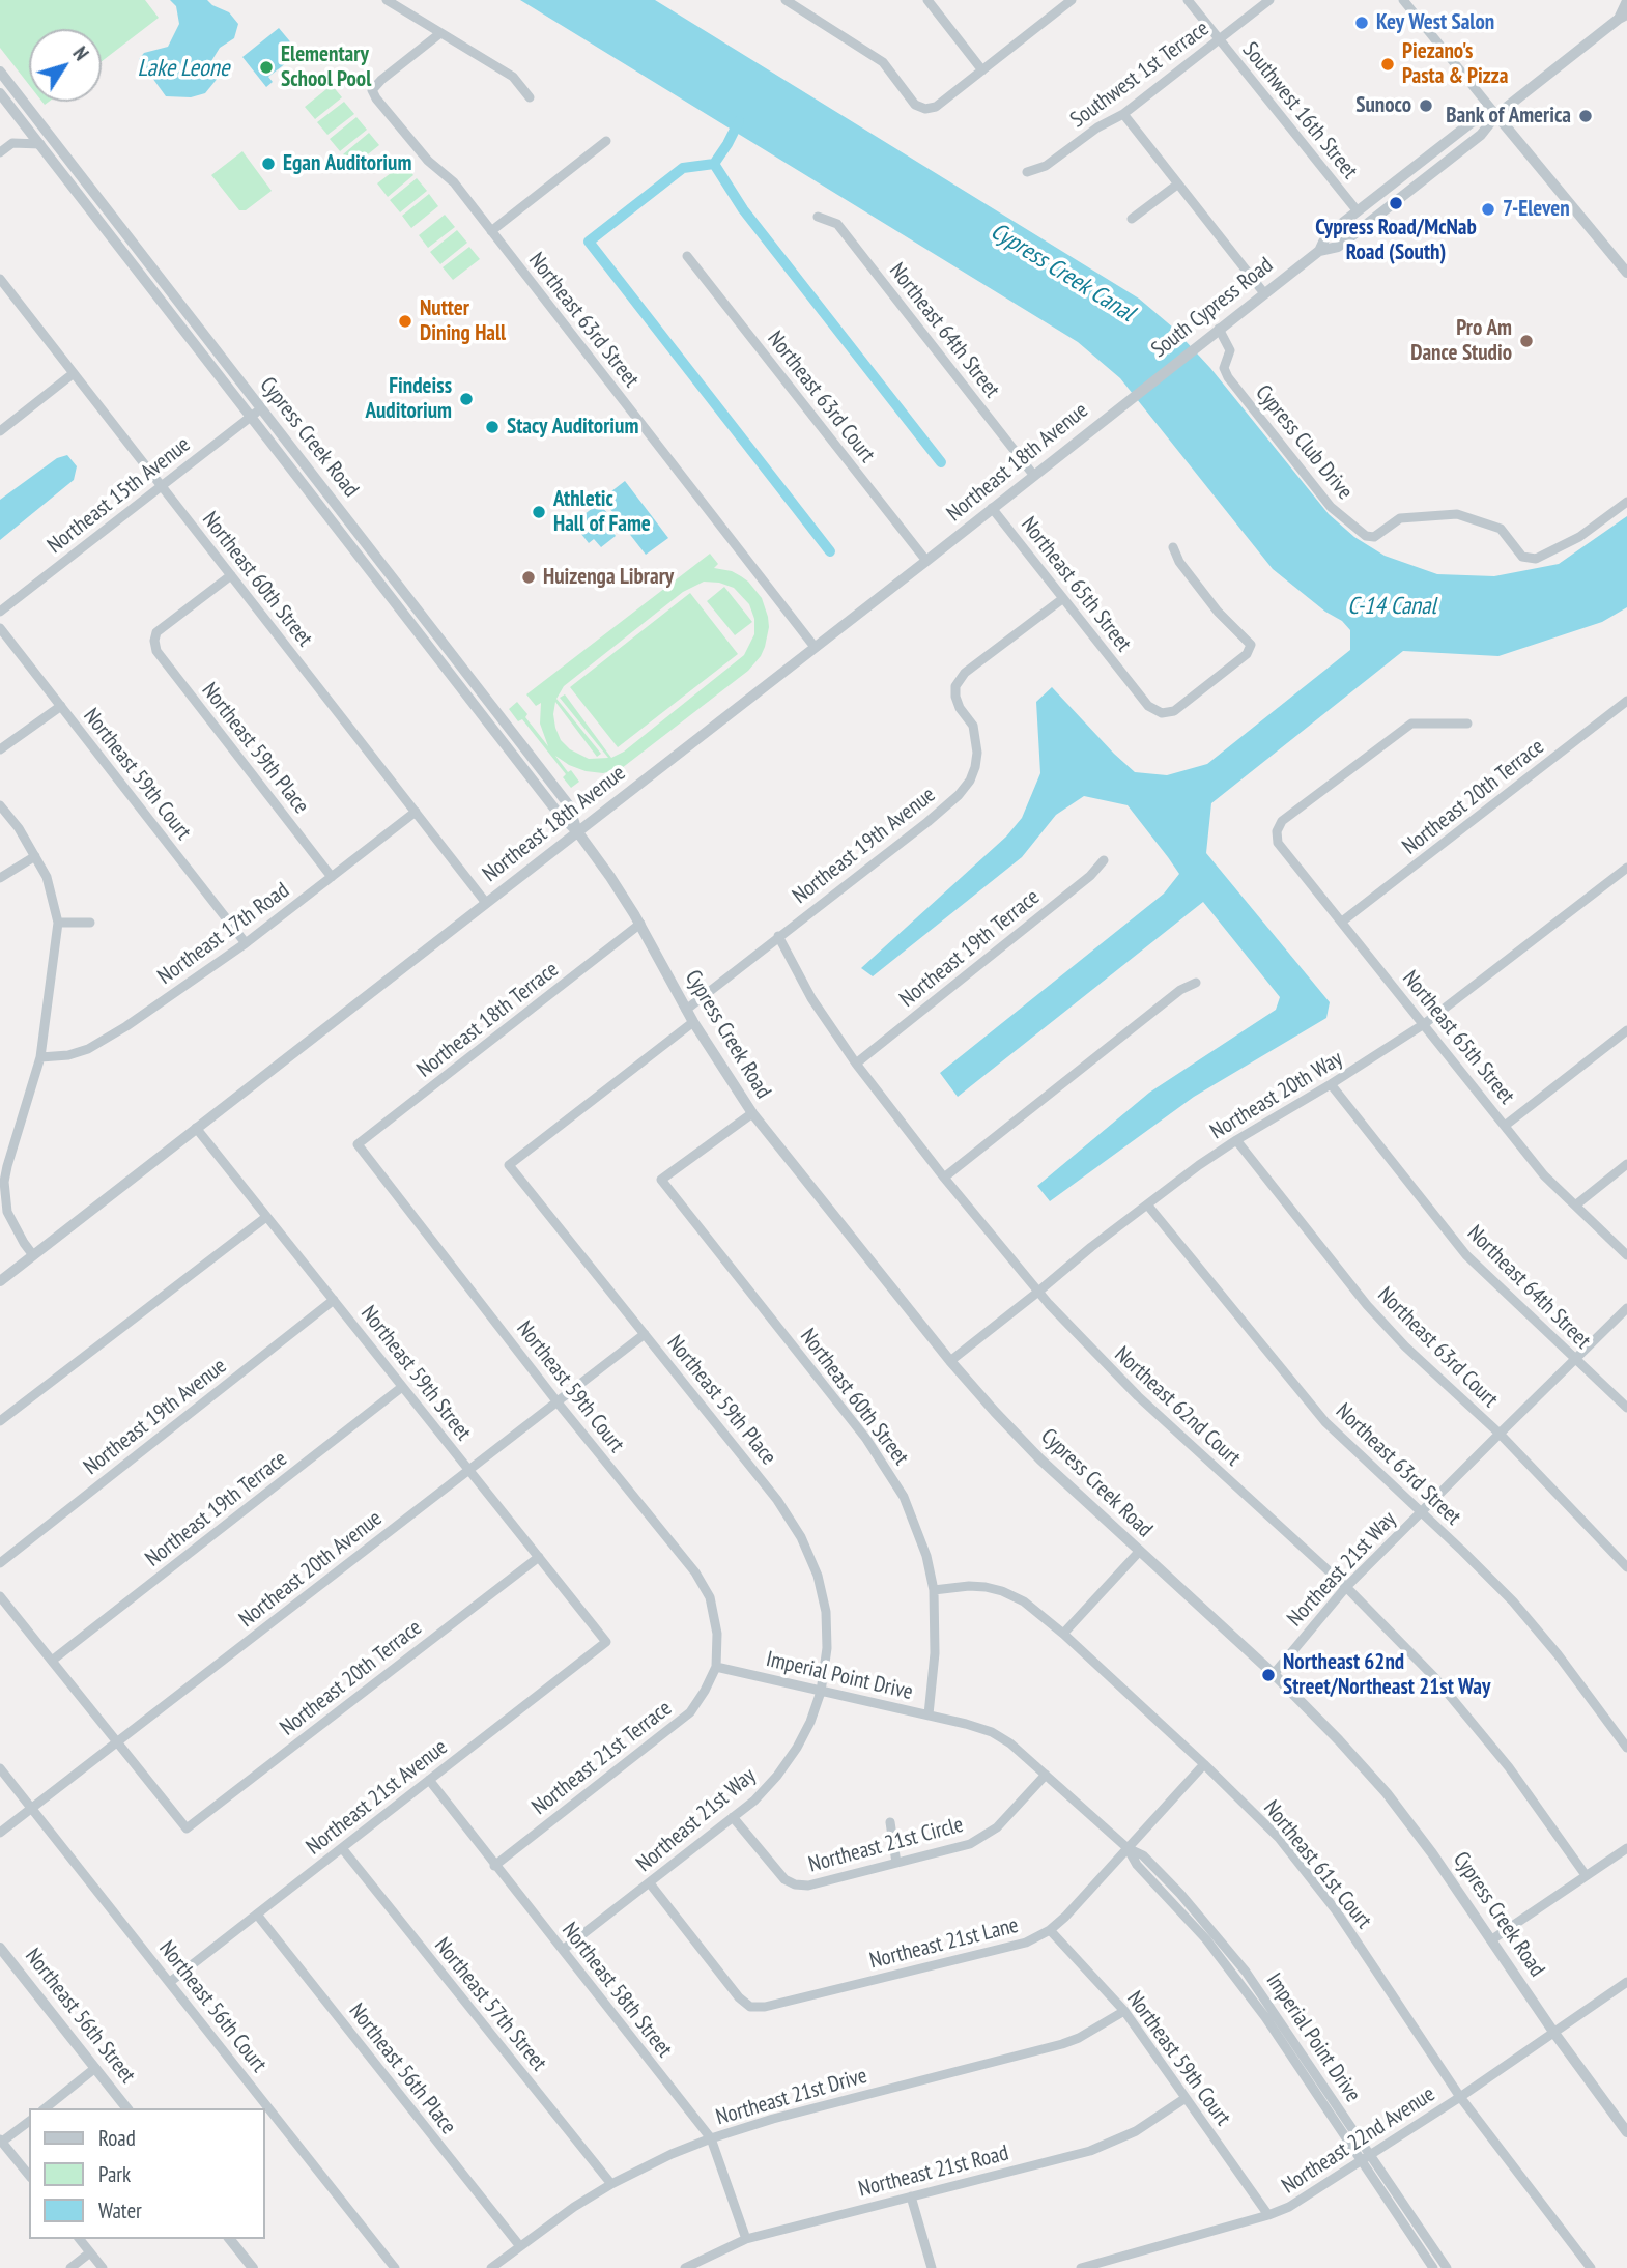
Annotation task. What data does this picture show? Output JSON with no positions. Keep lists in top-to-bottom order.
{
  "streets": {
    "street": [
      "Southwest 1st Terrace",
      "Southwest 16th Street",
      "South Cypress Road",
      "Northeast 63rd Street",
      "Northeast 64th Street",
      "Northeast 63rd Court",
      "Cypress Creek Road",
      "Cypress Club Drive",
      "Northeast 18th Avenue",
      "Northeast 15th Avenue",
      "Northeast 60th Street",
      "Northeast 65th Street",
      "Northeast 59th Place",
      "Northeast 59th Court",
      "Northeast 20th Terrace",
      "Northeast 19th Avenue",
      "Northeast 17th Road",
      "Northeast 19th Terrace",
      "Northeast 18th Terrace",
      "Northeast 20th Way",
      "Northeast 59th Street",
      "Northeast 62nd Court",
      "Northeast 20th Avenue",
      "Northeast 21st Way",
      "Imperial Point Drive",
      "Northeast 21st Terrace",
      "Northeast 21st Avenue",
      "Northeast 21st Circle",
      "Northeast 61st Court",
      "Northeast 21st Lane",
      "Northeast 58th Street",
      "Northeast 57th Street",
      "Northeast 56th Court",
      "Northeast 56th Street",
      "Northeast 56th Place",
      "Northeast 21st Drive",
      "Northeast 22nd Avenue",
      "Northeast 21st Road"
    ]
  },
  "crossings": [
    ["Southwest 1st Terrace", "Southwest 16th Street"],
    ["Southwest 16th Street", "South Cypress Road"],
    ["South Cypress Road", "Cypress Club Drive"],
    ["South Cypress Road", "Northeast 18th Avenue"],
    ["Northeast 63rd Street", "Northeast 18th Avenue"],
    ["Northeast 63rd Street", "Northeast 20th Way"],
    ["Northeast 63rd Street", "Northeast 21st Way"],
    ["Northeast 64th Street", "Northeast 18th Avenue"],
    ["Northeast 64th Street", "Northeast 20th Way"],
    ["Northeast 64th Street", "Northeast 21st Way"],
    ["Northeast 63rd Court", "Northeast 18th Avenue"],
    ["Northeast 63rd Court", "Northeast 20th Way"],
    ["Northeast 63rd Court", "Northeast 21st Way"],
    ["Cypress Creek Road", "Northeast 18th Avenue"],
    ["Cypress Creek Road", "Northeast 15th Avenue"],
    ["Cypress Creek Road", "Northeast 60th Street"],
    ["Cypress Creek Road", "Northeast 59th Place"],
    ["Cypress Creek Road", "Northeast 19th Avenue"],
    ["Cypress Creek Road", "Northeast 18th Terrace"],
    ["Cypress Creek Road", "Northeast 20th Way"],
    ["Cypress Creek Road", "Northeast 21st Way"],
    ["Cypress Creek Road", "Northeast 22nd Avenue"],
    ["Northeast 18th Avenue", "Northeast 60th Street"],
    ["Northeast 18th Avenue", "Northeast 65th Street"],
    ["Northeast 18th Avenue", "Northeast 59th Street"],
    ["Northeast 15th Avenue", "Northeast 60th Street"],
    ["Northeast 60th Street", "Northeast 59th Place"],
    ["Northeast 60th Street", "Northeast 17th Road"],
    ["Northeast 60th Street", "Imperial Point Drive"],
    ["Northeast 60th Street", "Northeast 61st Court"],
    ["Northeast 65th Street", "Northeast 20th Terrace"],
    ["Northeast 65th Street", "Northeast 19th Avenue"],
    ["Northeast 65th Street", "Northeast 20th Way"],
    ["Northeast 59th Place", "Northeast 17th Road"],
    ["Northeast 59th Place", "Northeast 20th Avenue"],
    ["Northeast 59th Place", "Northeast 21st Way"],
    ["Northeast 59th Place", "Imperial Point Drive"],
    ["Northeast 59th Court", "Northeast 17th Road"],
    ["Northeast 59th Court", "Northeast 18th Terrace"],
    ["Northeast 59th Court", "Northeast 20th Avenue"],
    ["Northeast 59th Court", "Imperial Point Drive"],
    ["Northeast 59th Court", "Northeast 21st Terrace"],
    ["Northeast 59th Court", "Northeast 21st Lane"],
    ["Northeast 59th Court", "Northeast 21st Drive"],
    ["Northeast 59th Court", "Northeast 22nd Avenue"],
    ["Northeast 59th Court", "Northeast 21st Road"],
    ["Northeast 20th Terrace", "Northeast 59th Street"],
    ["Northeast 20th Terrace", "Northeast 20th Avenue"],
    ["Northeast 19th Avenue", "Northeast 59th Street"],
    ["Northeast 19th Avenue", "Northeast 62nd Court"],
    ["Northeast 19th Terrace", "Northeast 59th Street"],
    ["Northeast 19th Terrace", "Northeast 62nd Court"],
    ["Northeast 20th Way", "Northeast 62nd Court"],
    ["Northeast 59th Street", "Northeast 20th Avenue"],
    ["Northeast 59th Street", "Northeast 21st Avenue"],
    ["Northeast 62nd Court", "Northeast 21st Way"],
    ["Northeast 20th Avenue", "Northeast 56th Court"],
    ["Northeast 21st Way", "Imperial Point Drive"],
    ["Northeast 21st Way", "Northeast 21st Circle"],
    ["Northeast 21st Way", "Northeast 21st Lane"],
    ["Northeast 21st Way", "Northeast 58th Street"],
    ["Imperial Point Drive", "Northeast 21st Terrace"],
    ["Imperial Point Drive", "Northeast 21st Circle"],
    ["Imperial Point Drive", "Northeast 21st Lane"],
    ["Imperial Point Drive", "Northeast 22nd Avenue"],
    ["Northeast 21st Terrace", "Northeast 58th Street"],
    ["Northeast 21st Avenue", "Northeast 58th Street"],
    ["Northeast 21st Avenue", "Northeast 57th Street"],
    ["Northeast 21st Avenue", "Northeast 56th Court"],
    ["Northeast 21st Avenue", "Northeast 56th Place"],
    ["Northeast 61st Court", "Northeast 21st Lane"],
    ["Northeast 61st Court", "Northeast 22nd Avenue"],
    ["Northeast 58th Street", "Northeast 21st Drive"],
    ["Northeast 58th Street", "Northeast 21st Road"],
    ["Northeast 57th Street", "Northeast 21st Drive"],
    ["Northeast 56th Place", "Northeast 21st Drive"]
  ],
  "water": ["Lake Leone", "Cypress Creek Canal", "C-14 Canal"],
  "places": [
    "Key West Salon",
    "Piezano's Pasta & Pizza",
    "Elementary School Pool",
    "Sunoco",
    "Bank of America",
    "Egan Auditorium",
    "Cypress Road/McNab Road (South)",
    "7-Eleven",
    "Nutter Dining Hall",
    "Pro Am Dance Studio",
    "Findeiss Auditorium",
    "Stacy Auditorium",
    "Athletic Hall of Fame",
    "Huizenga Library",
    "Northeast 62nd Street/Northeast 21st Way"
  ],
  "legend": ["Road", "Park", "Water"],
  "north": "top right"
}
